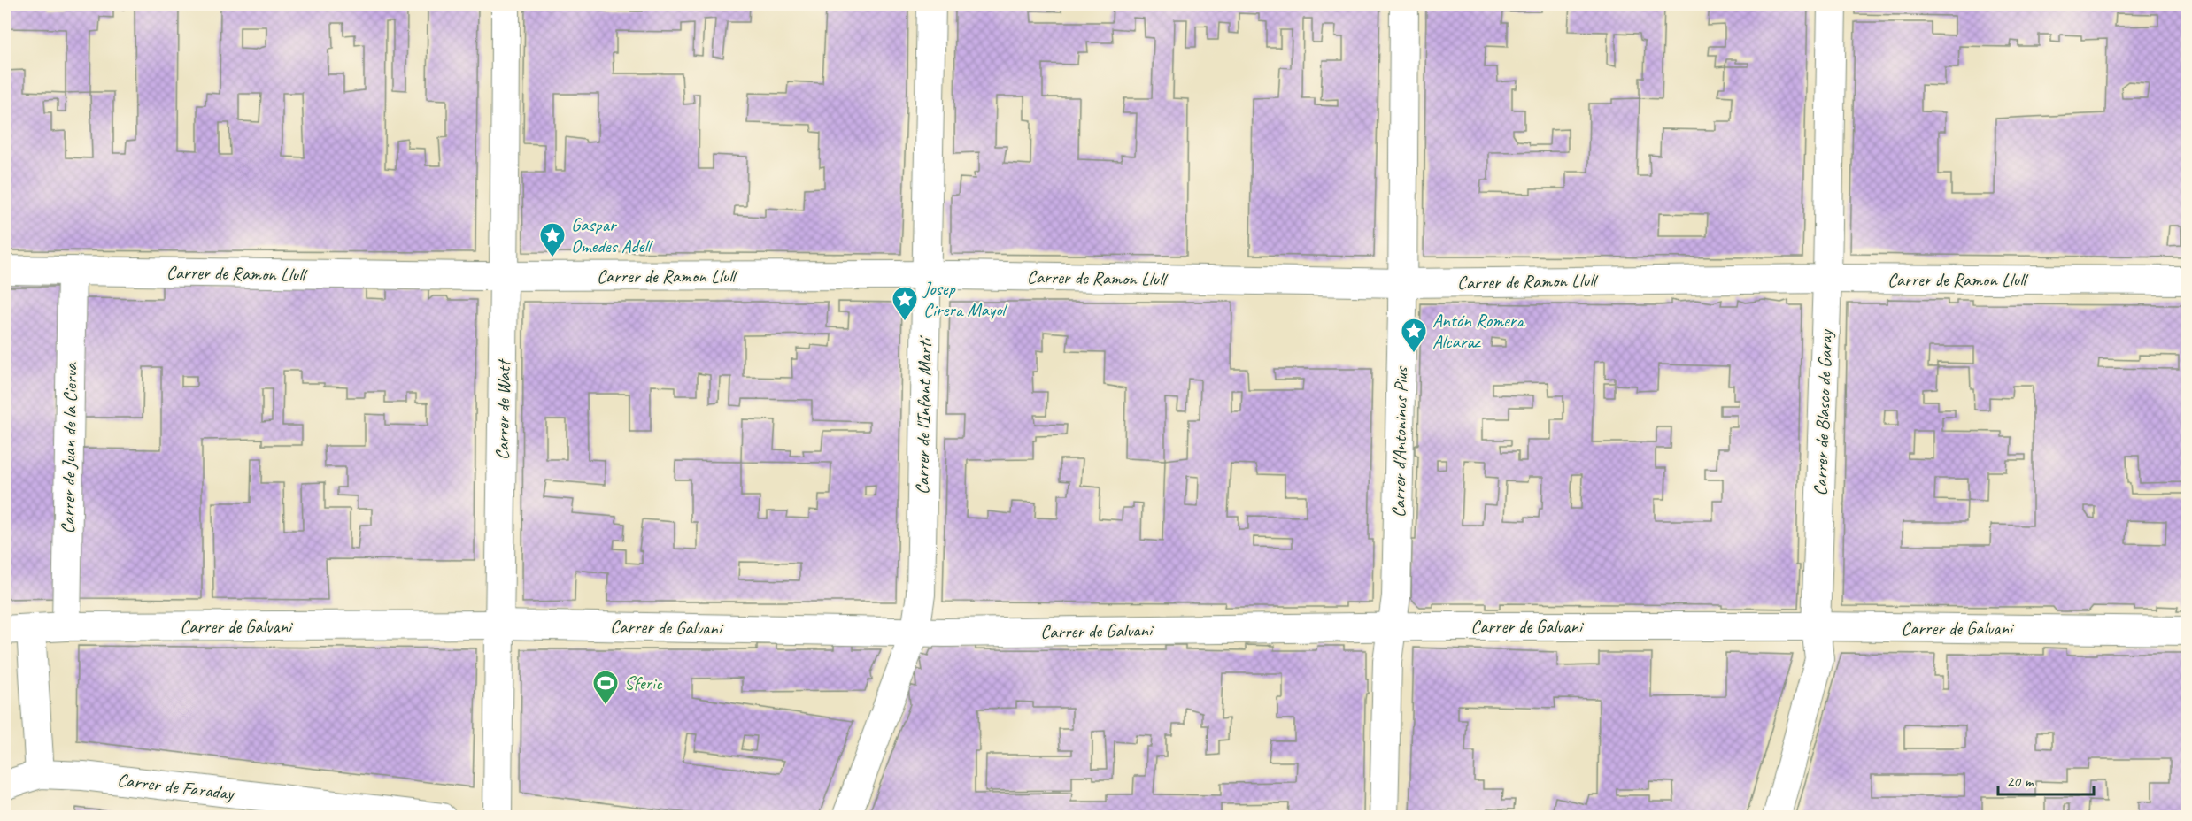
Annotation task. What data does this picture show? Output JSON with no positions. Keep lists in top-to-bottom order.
{
  "streets": {
    "street": [
      "Carrer de Ramon Llull",
      "Carrer de Watt",
      "Carrer de Blasco de Garay",
      "Carrer de l'Infant Martí",
      "Carrer d'Antoninus Pius",
      "Carrer de Juan de la Cierva",
      "Carrer de Galvani",
      "Carrer de Faraday"
    ]
  },
  "crossings": [
    ["Carrer de Ramon Llull", "Carrer de Watt"],
    ["Carrer de Ramon Llull", "Carrer de Blasco de Garay"],
    ["Carrer de Ramon Llull", "Carrer de l'Infant Martí"],
    ["Carrer de Ramon Llull", "Carrer d'Antoninus Pius"],
    ["Carrer de Ramon Llull", "Carrer de Juan de la Cierva"],
    ["Carrer de Watt", "Carrer de Galvani"],
    ["Carrer de Blasco de Garay", "Carrer de Galvani"],
    ["Carrer de l'Infant Martí", "Carrer de Galvani"],
    ["Carrer d'Antoninus Pius", "Carrer de Galvani"],
    ["Carrer de Juan de la Cierva", "Carrer de Galvani"]
  ],
  "places": {
    "place": ["Gaspar Omedes Adell", "Josep Cirera Mayol", "Antón Romera Alcaraz"],
    "sports": ["Sferic"]
  },
  "scale_bar": "20 m"
}
